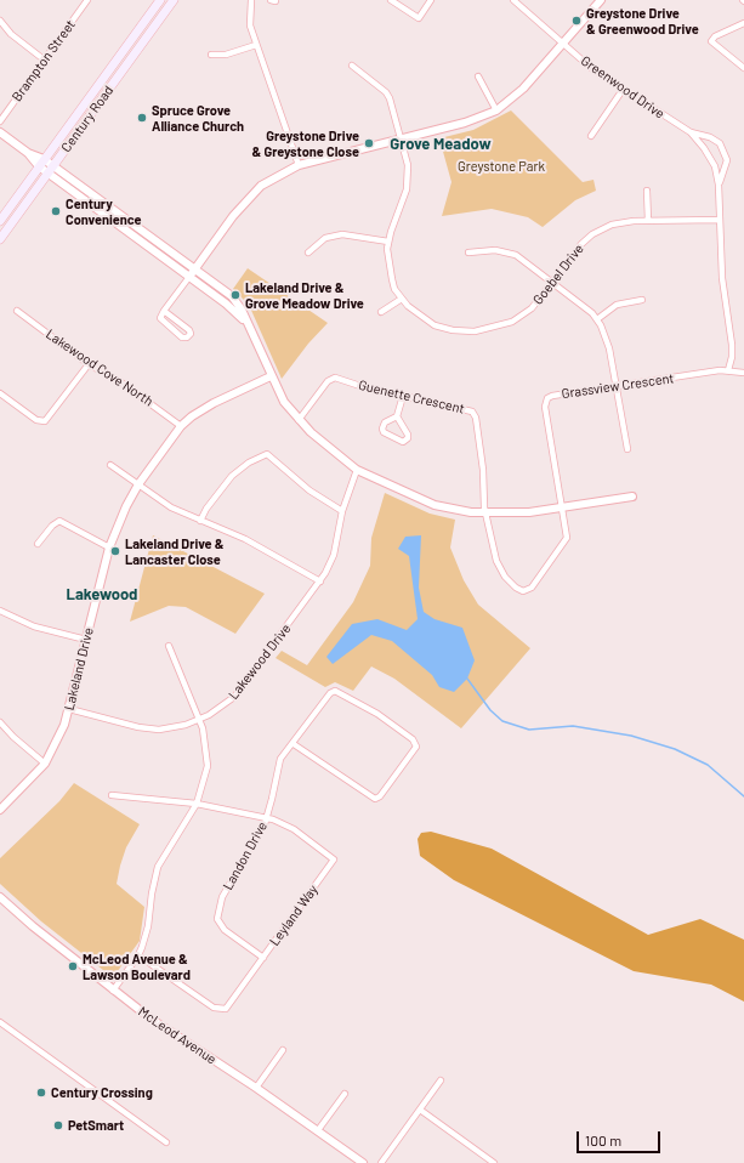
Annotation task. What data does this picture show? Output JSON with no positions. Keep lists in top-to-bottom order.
{
  "streets": {
    "main road": ["Century Road"],
    "street": [
      "Brampton Street",
      "Greenwood Drive",
      "Goebel Drive",
      "Lakewood Cove North",
      "Grassview Crescent",
      "Guenette Crescent",
      "Lakewood Drive",
      "Lakeland Drive",
      "Landon Drive",
      "Leyland Way",
      "McLeod Avenue"
    ]
  },
  "crossings": [
    ["Greenwood Drive", "Goebel Drive"],
    ["Greenwood Drive", "Grassview Crescent"],
    ["Lakewood Cove North", "Lakeland Drive"],
    ["Lakewood Drive", "Lakeland Drive"],
    ["Landon Drive", "Leyland Way"]
  ],
  "districts": ["Grove Meadow", "Lakewood"],
  "parks": ["Greystone Park"],
  "places": [
    "Greystone Drive & Greenwood Drive",
    "Spruce Grove Alliance Church",
    "Greystone Drive & Greystone Close",
    "Century Convenience",
    "Lakeland Drive & Grove Meadow Drive",
    "Lakeland Drive & Lancaster Close",
    "McLeod Avenue & Lawson Boulevard",
    "Century Crossing",
    "PetSmart"
  ],
  "scale_bar": "100 m"
}
